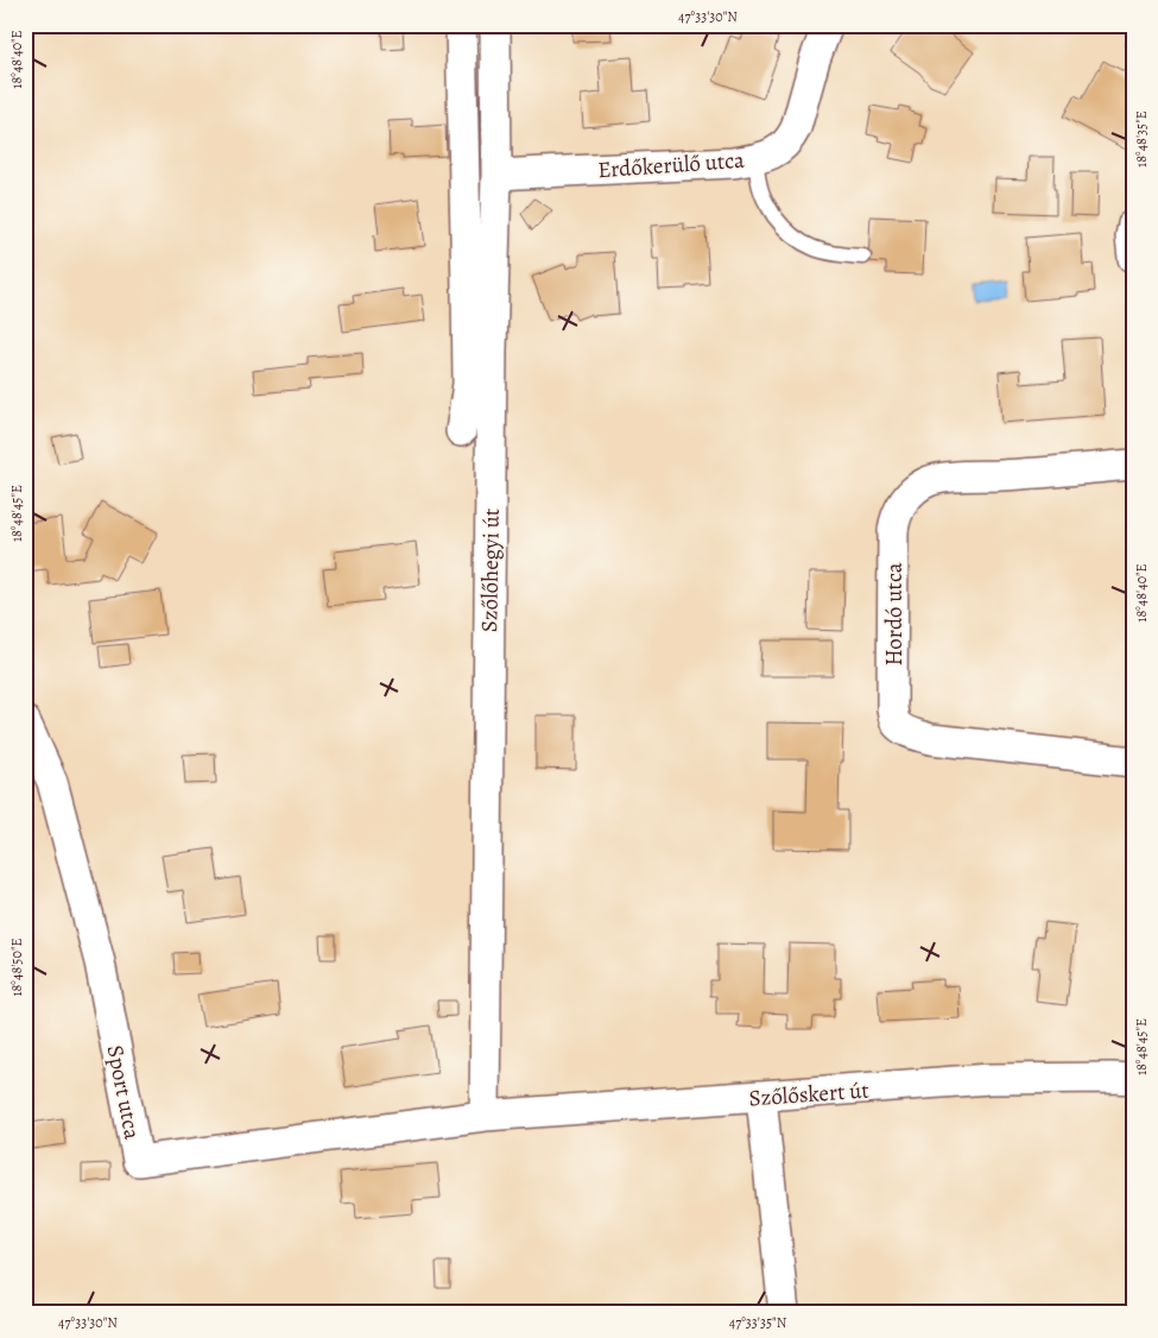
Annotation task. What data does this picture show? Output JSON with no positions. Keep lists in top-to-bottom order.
{
  "streets": {
    "street": [
      "Erdőkerülő utca",
      "Szőlőhegyi út",
      "Hordó utca",
      "Sport utca",
      "Szőlőskert út"
    ]
  },
  "crossings": [
    ["Erdőkerülő utca", "Szőlőhegyi út"],
    ["Szőlőhegyi út", "Sport utca"],
    ["Szőlőhegyi út", "Szőlőskert út"],
    ["Sport utca", "Szőlőskert út"]
  ],
  "coordinates": [
    "47°33'30\"N",
    "18°48'40\"E",
    "18°48'35\"E",
    "18°48'45\"E",
    "18°48'50\"E",
    "47°33'35\"N"
  ]
}
